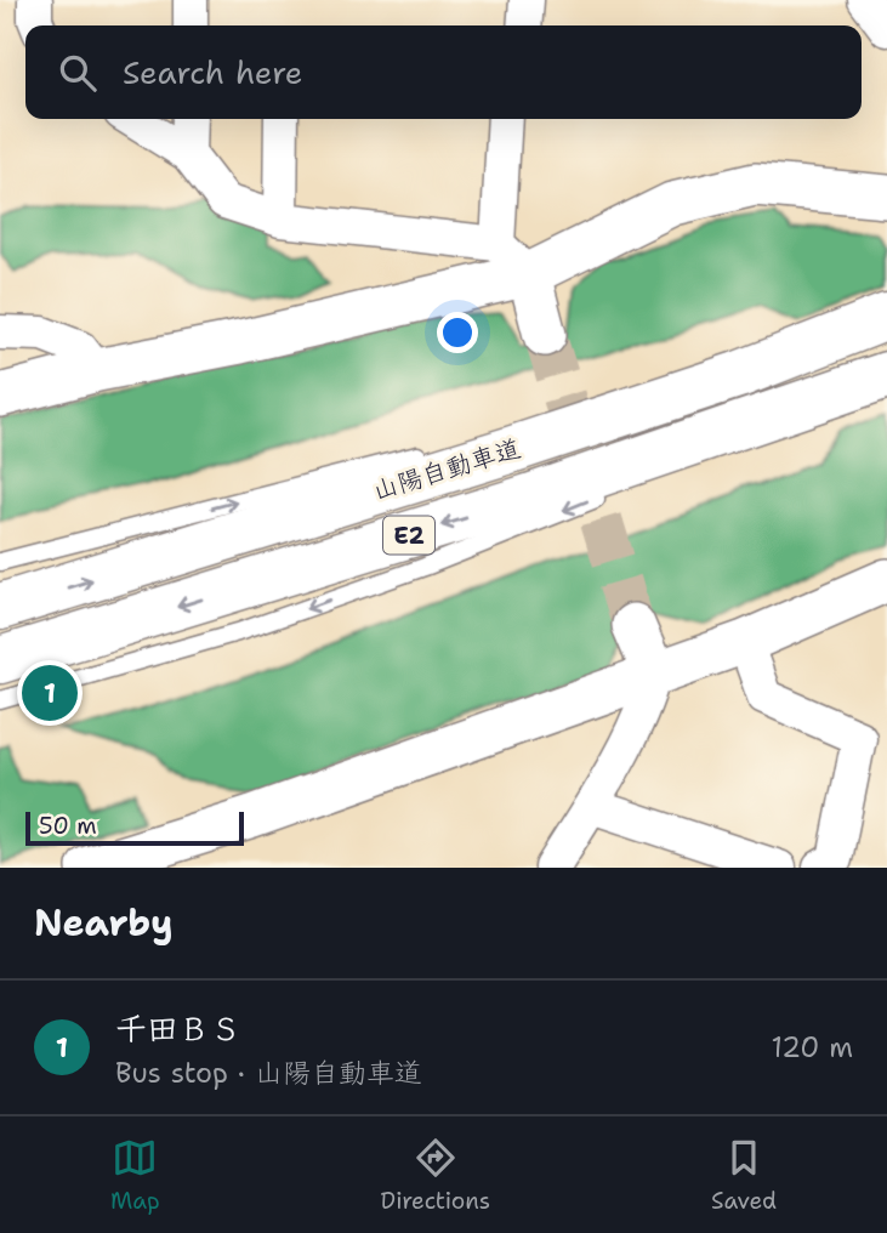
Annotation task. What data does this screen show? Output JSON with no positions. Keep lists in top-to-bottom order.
{
  "streets": {
    "highway": ["山陽自動車道", "E2"]
  },
  "scale_bar": "50 m",
  "page": {
    "search": "Search here",
    "pins": "1",
    "scale": "50 m",
    "heading": "Nearby",
    "list": [
      {
        "mark": "1",
        "name": "千田ＢＳ",
        "note": "Bus stop · 山陽自動車道",
        "value": "120 m"
      }
    ],
    "nav": ["Map", "Directions", "Saved"]
  }
}
